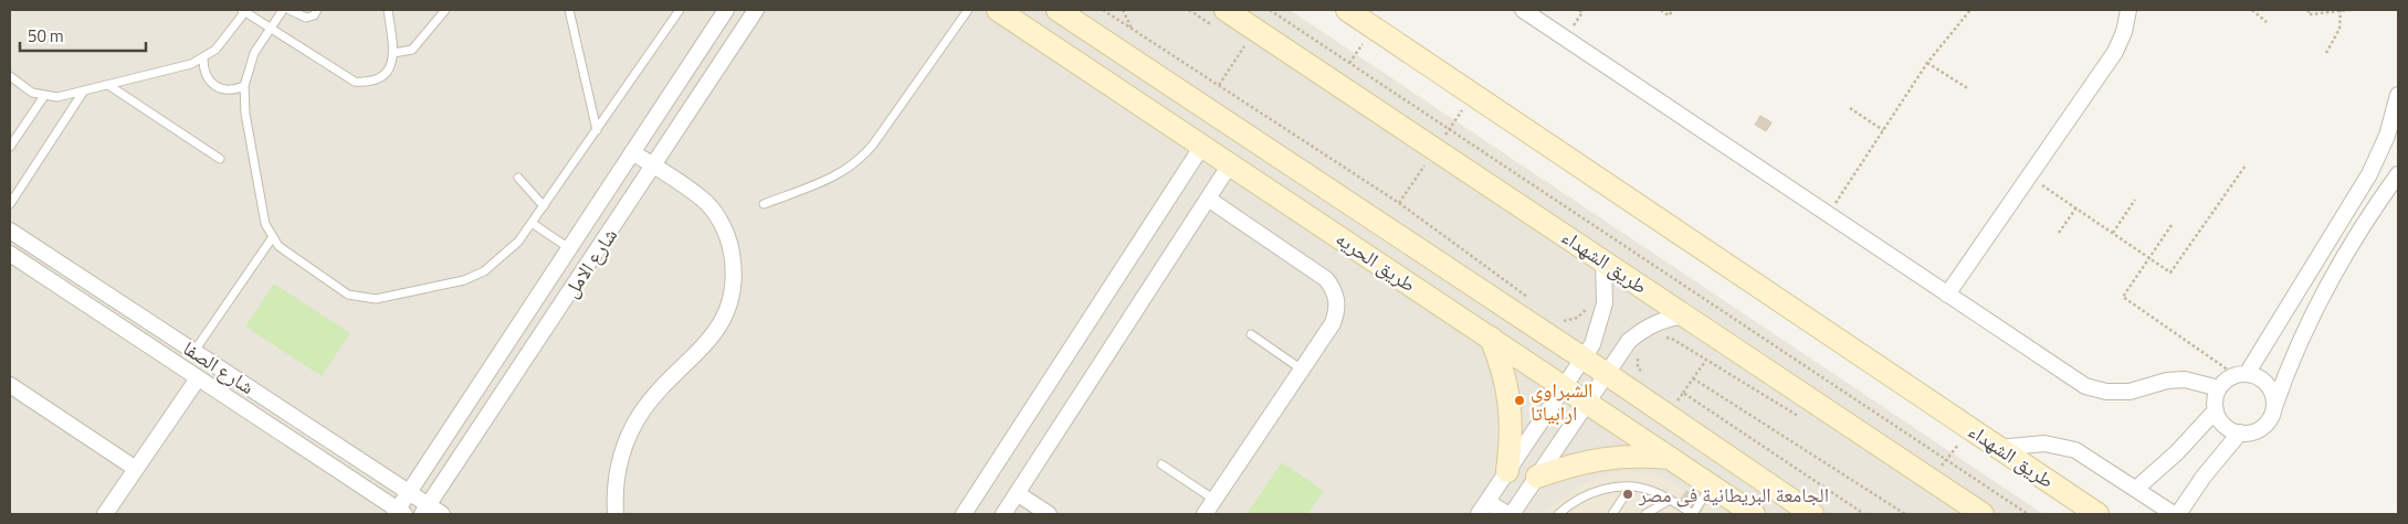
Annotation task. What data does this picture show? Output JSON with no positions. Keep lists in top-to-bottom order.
{
  "streets": {
    "street": [
      "طريق الحريه",
      "طريق الشهداء",
      "شارع الامل",
      "شارع الصفا"
    ]
  },
  "crossings": [
    ["شارع الامل", "شارع الصفا"]
  ],
  "places": ["الشبراوى ارابياتا", "الجامعة البريطانية فى مصر"],
  "scale_bar": "50 m"
}
